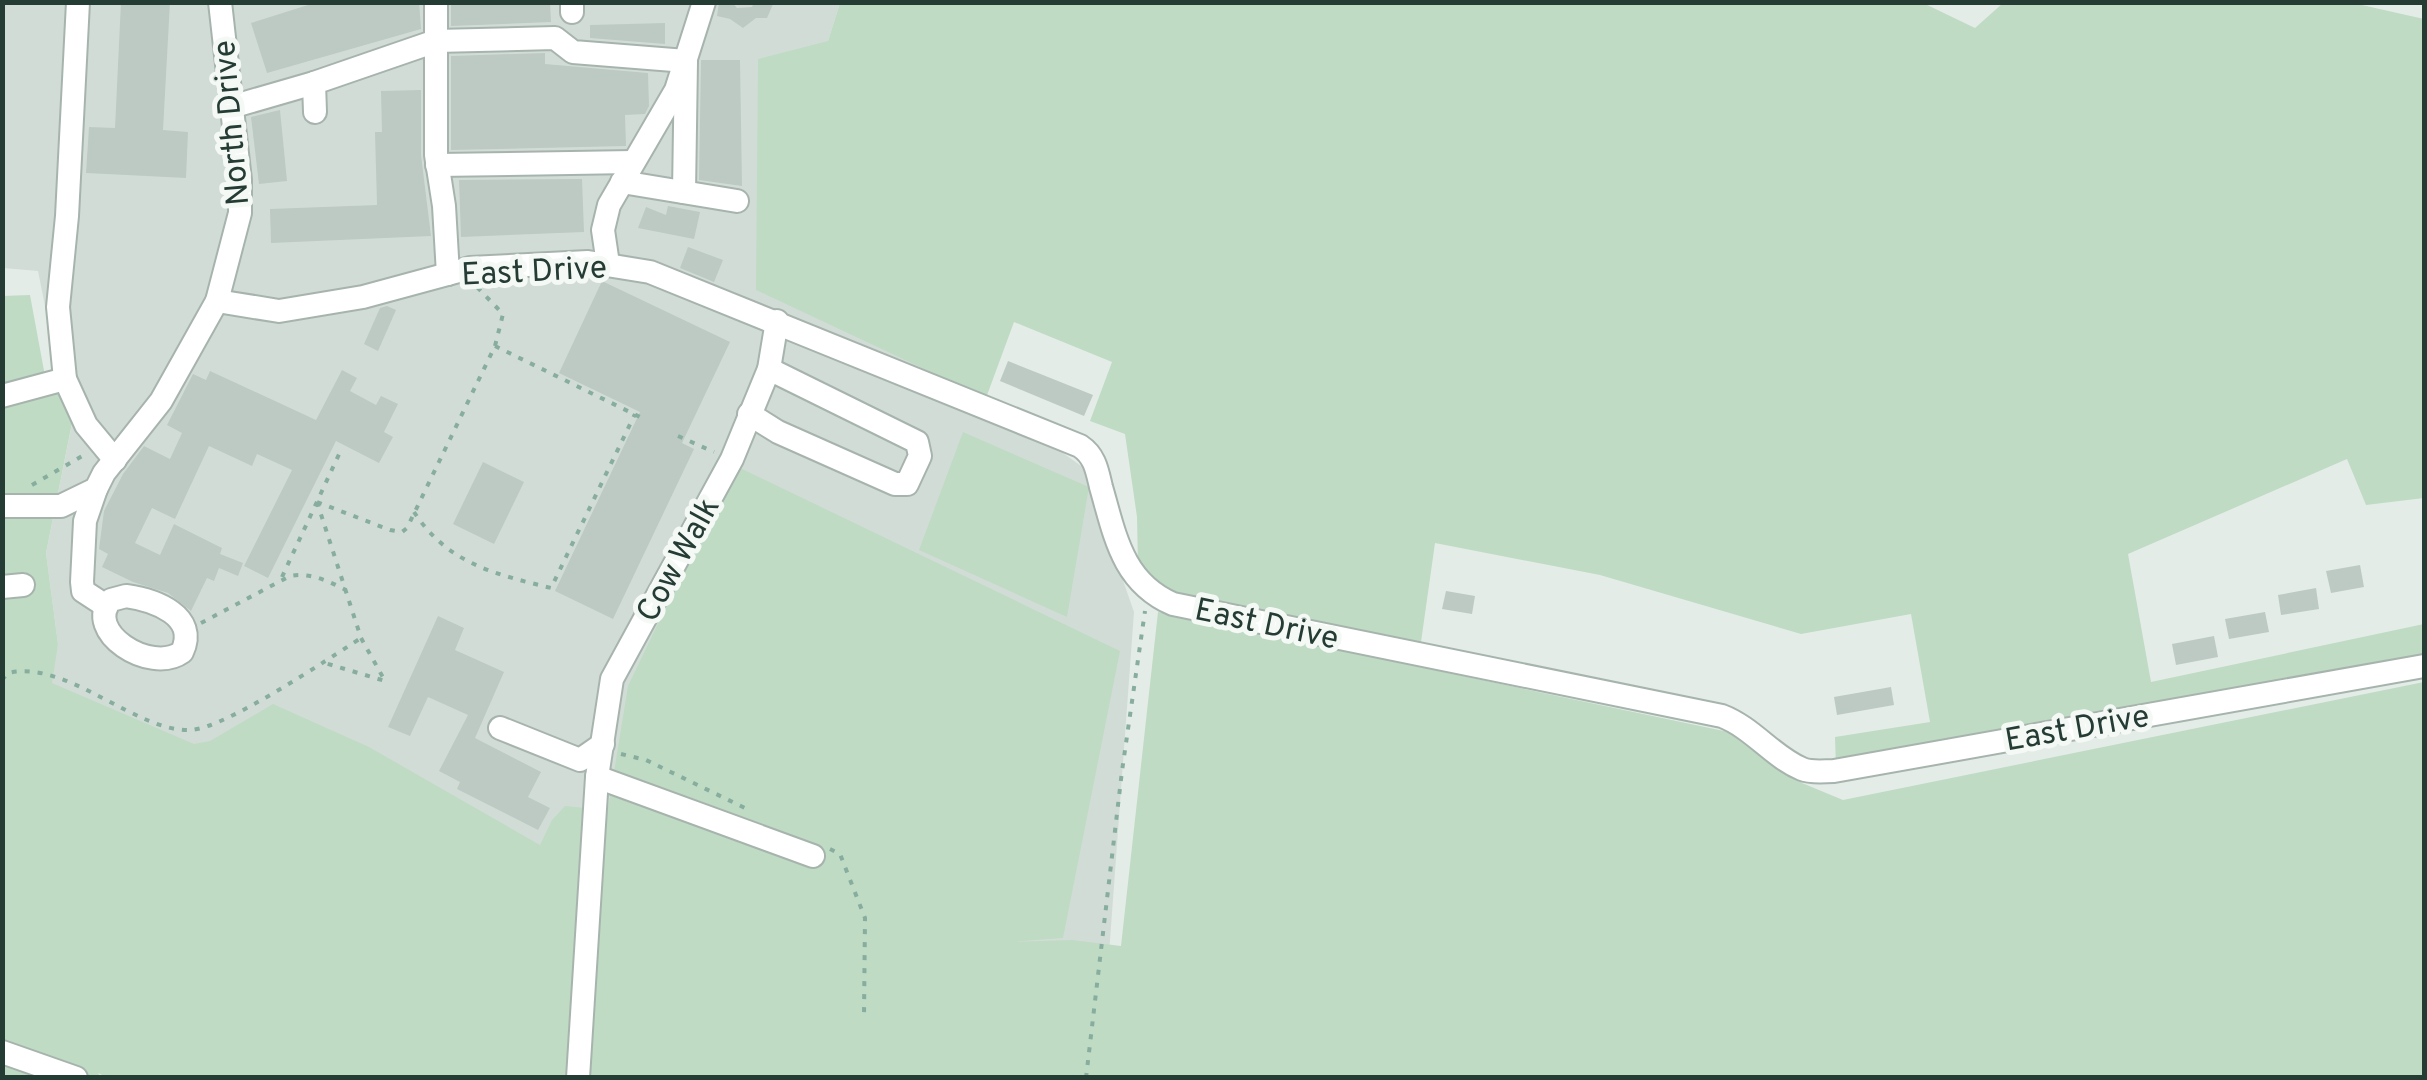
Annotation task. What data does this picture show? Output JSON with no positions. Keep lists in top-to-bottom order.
{
  "streets": {
    "lane": ["North Drive", "East Drive", "Cow Walk"]
  },
  "crossings": [
    ["North Drive", "East Drive"],
    ["East Drive", "Cow Walk"]
  ]
}
